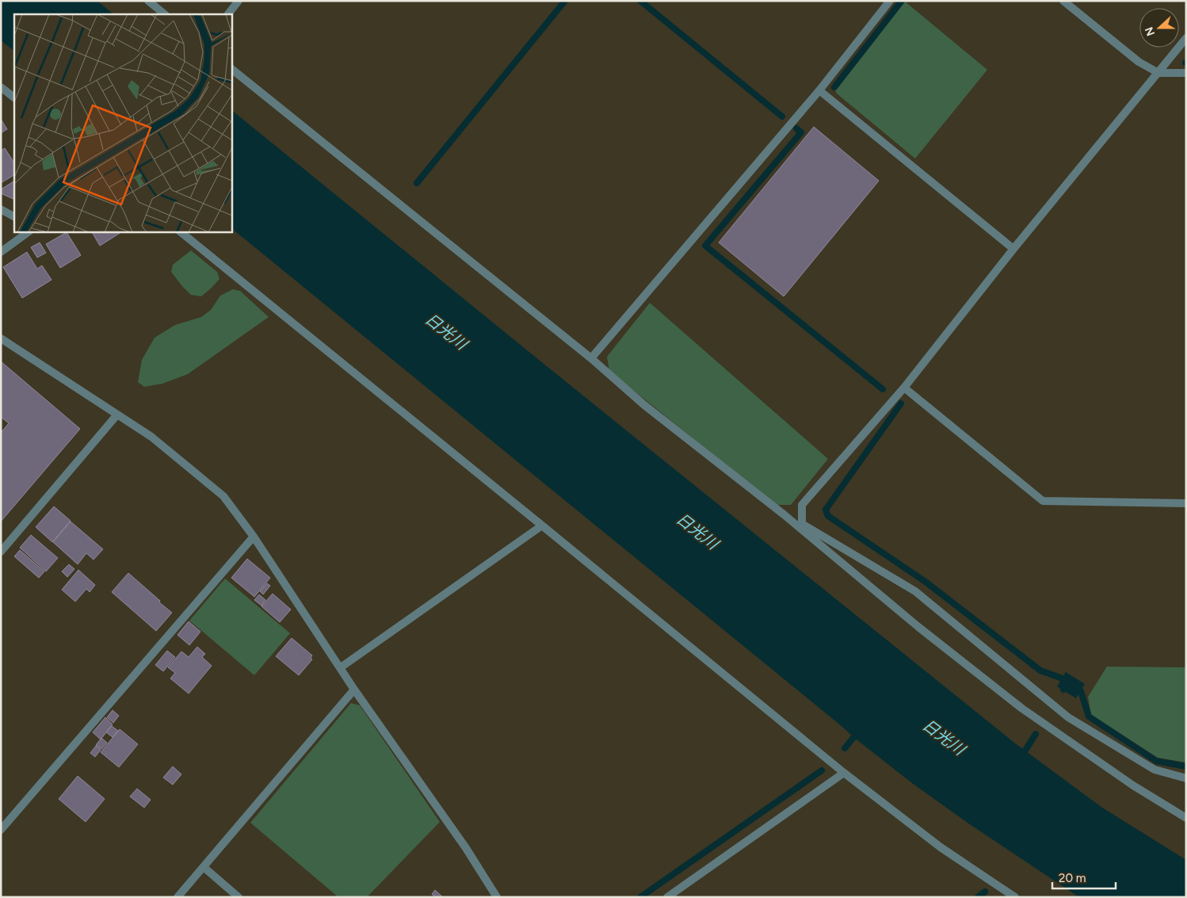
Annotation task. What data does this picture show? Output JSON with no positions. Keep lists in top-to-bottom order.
{
  "water": ["日光川"],
  "scale_bar": "20 m",
  "north": "left"
}
